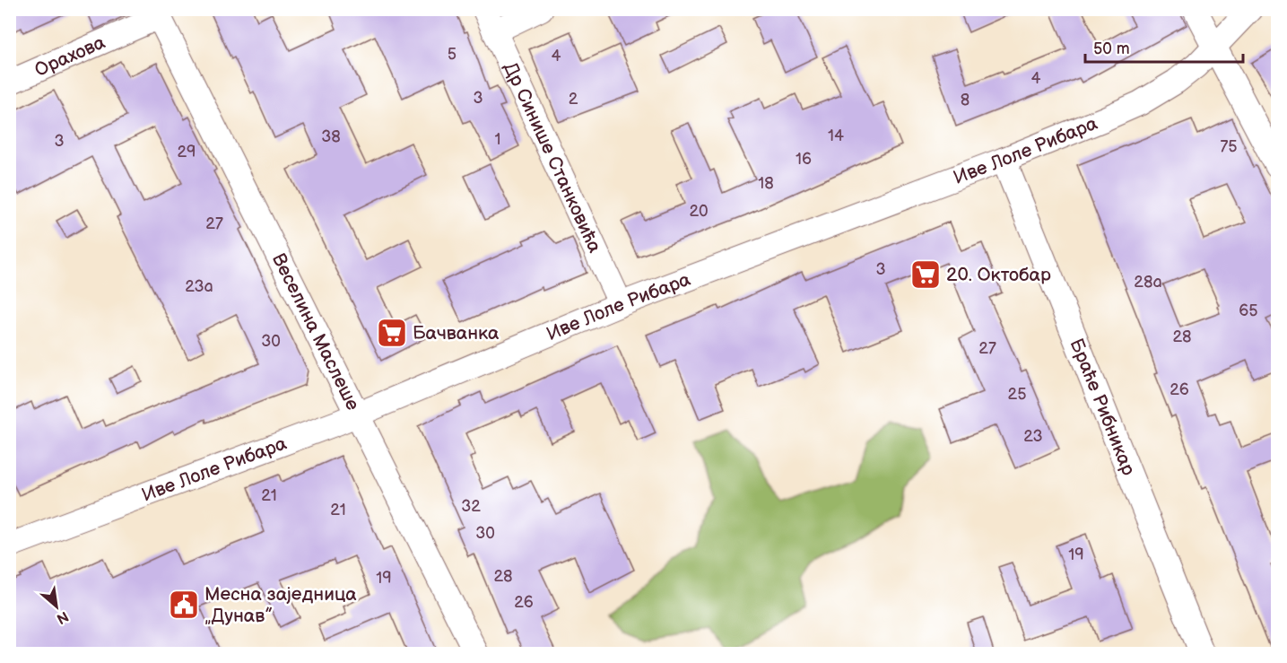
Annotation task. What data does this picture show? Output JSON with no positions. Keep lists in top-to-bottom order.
{
  "streets": {
    "street": [
      "Орахова",
      "Иве Лоле Рибара",
      "Др Синише Станковића",
      "Веселина Маслеше",
      "Браће Рибникар"
    ]
  },
  "crossings": [
    ["Орахова", "Веселина Маслеше"],
    ["Иве Лоле Рибара", "Др Синише Станковића"],
    ["Иве Лоле Рибара", "Веселина Маслеше"],
    ["Иве Лоле Рибара", "Браће Рибникар"]
  ],
  "places": {
    "supermarket": ["20. Октобар", "Бачванка"],
    "public building": ["Месна заједница „Дунав”"]
  },
  "house_numbers": [
    "5",
    "4",
    "4",
    "3",
    "2",
    "8",
    "14",
    "38",
    "1",
    "3",
    "75",
    "29",
    "16",
    "18",
    "20",
    "27",
    "3",
    "28a",
    "23a",
    "65",
    "28",
    "30",
    "27",
    "26",
    "25",
    "23",
    "21",
    "32",
    "21",
    "30",
    "19",
    "28",
    "19",
    "26"
  ],
  "scale_bar": "50 m",
  "north": "bottom right"
}
